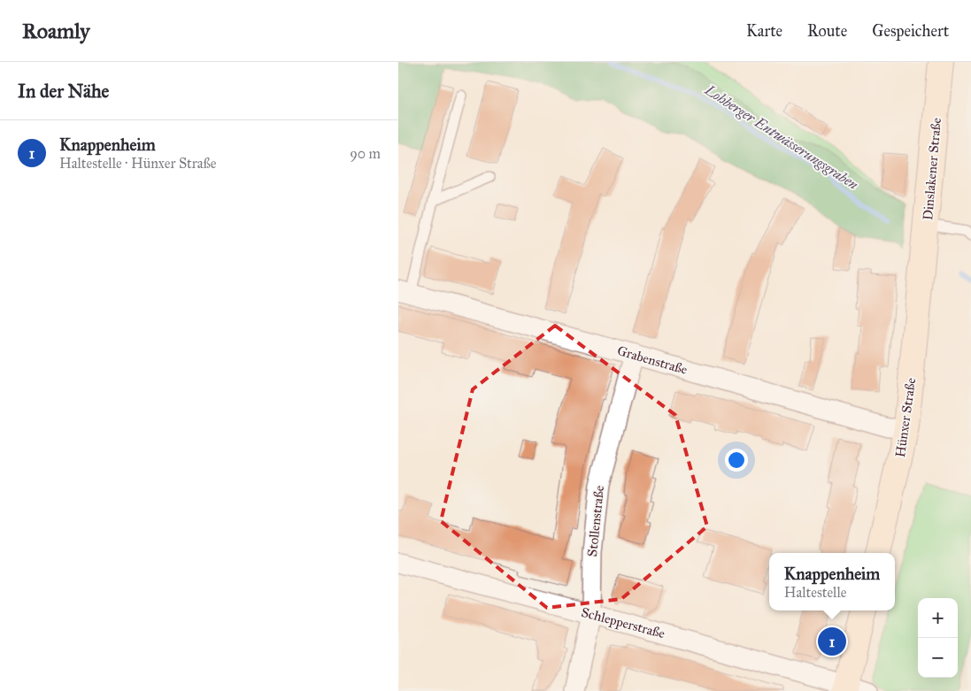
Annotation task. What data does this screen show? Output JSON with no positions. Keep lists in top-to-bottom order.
{
  "streets": {
    "main road": ["Dinslakener Straße", "Hünxer Straße"],
    "street": ["Grabenstraße", "Stollenstraße", "Schlepperstraße"]
  },
  "crossings": [
    ["Dinslakener Straße", "Hünxer Straße"],
    ["Grabenstraße", "Hünxer Straße"],
    ["Grabenstraße", "Stollenstraße"],
    ["Stollenstraße", "Schlepperstraße"]
  ],
  "water": ["Lohberger Entwässerungsgraben"],
  "page": {
    "header": "Roamly",
    "nav": ["Karte", "Route", "Gespeichert"],
    "heading": "In der Nähe",
    "list": [
      {
        "mark": "1",
        "name": "Knappenheim",
        "note": "Haltestelle · Hünxer Straße",
        "value": "90 m"
      }
    ],
    "popup": ["Knappenheim", "Haltestelle"],
    "map_buttons": ["+", "−"],
    "pins": "1"
  }
}
